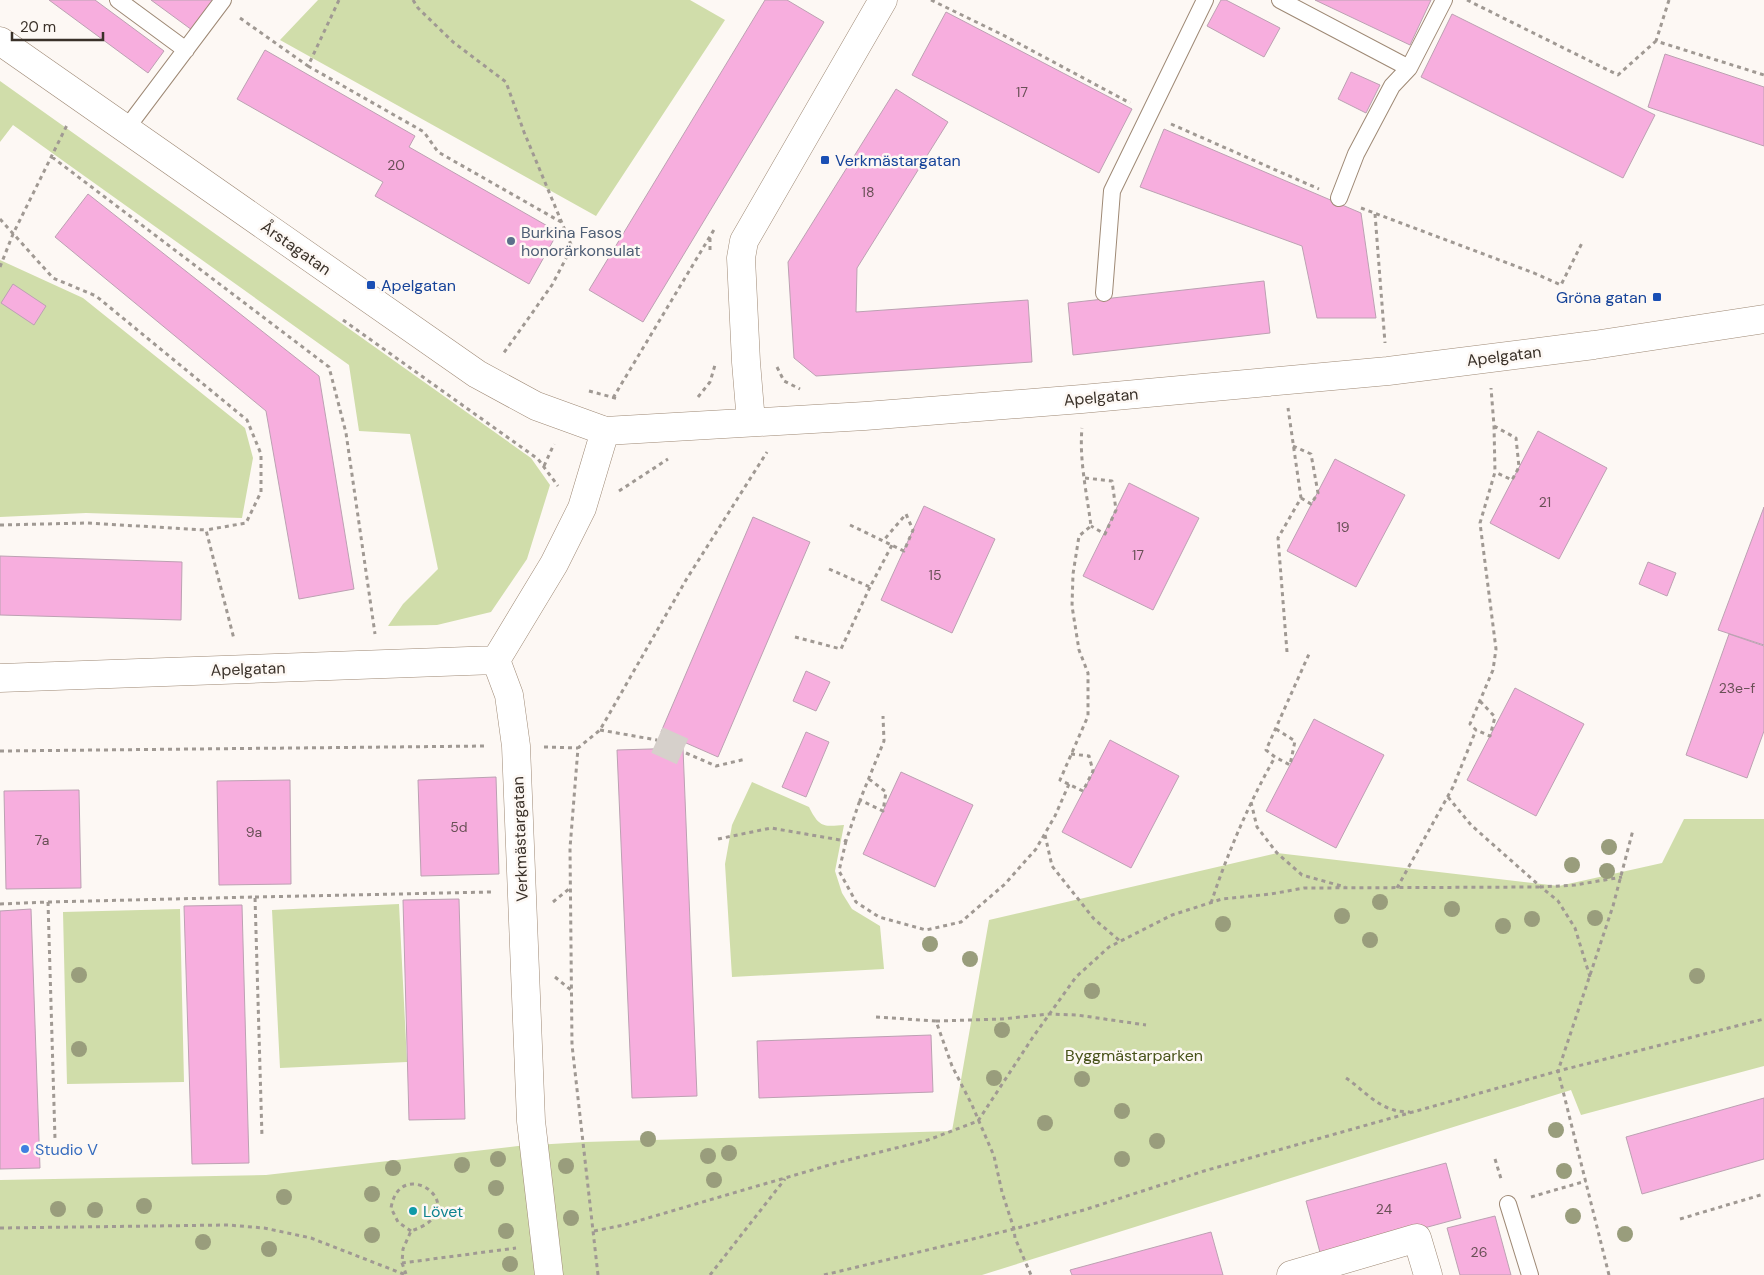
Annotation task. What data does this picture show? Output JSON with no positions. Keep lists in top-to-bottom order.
{
  "streets": {
    "street": ["Årstagatan", "Apelgatan", "Verkmästargatan"]
  },
  "crossings": [
    ["Årstagatan", "Apelgatan"],
    ["Apelgatan", "Verkmästargatan"]
  ],
  "parks": ["Byggmästarparken"],
  "places": {
    "transit": ["Verkmästargatan", "Apelgatan", "Gröna gatan"],
    "other": ["Burkina Fasos honorärkonsulat", "Studio V", "Lövet"]
  },
  "house_numbers": [
    "17",
    "20",
    "18",
    "21",
    "19",
    "17",
    "15",
    "23e-f",
    "5d",
    "9a",
    "7a",
    "24",
    "26"
  ],
  "scale_bar": "20 m"
}
